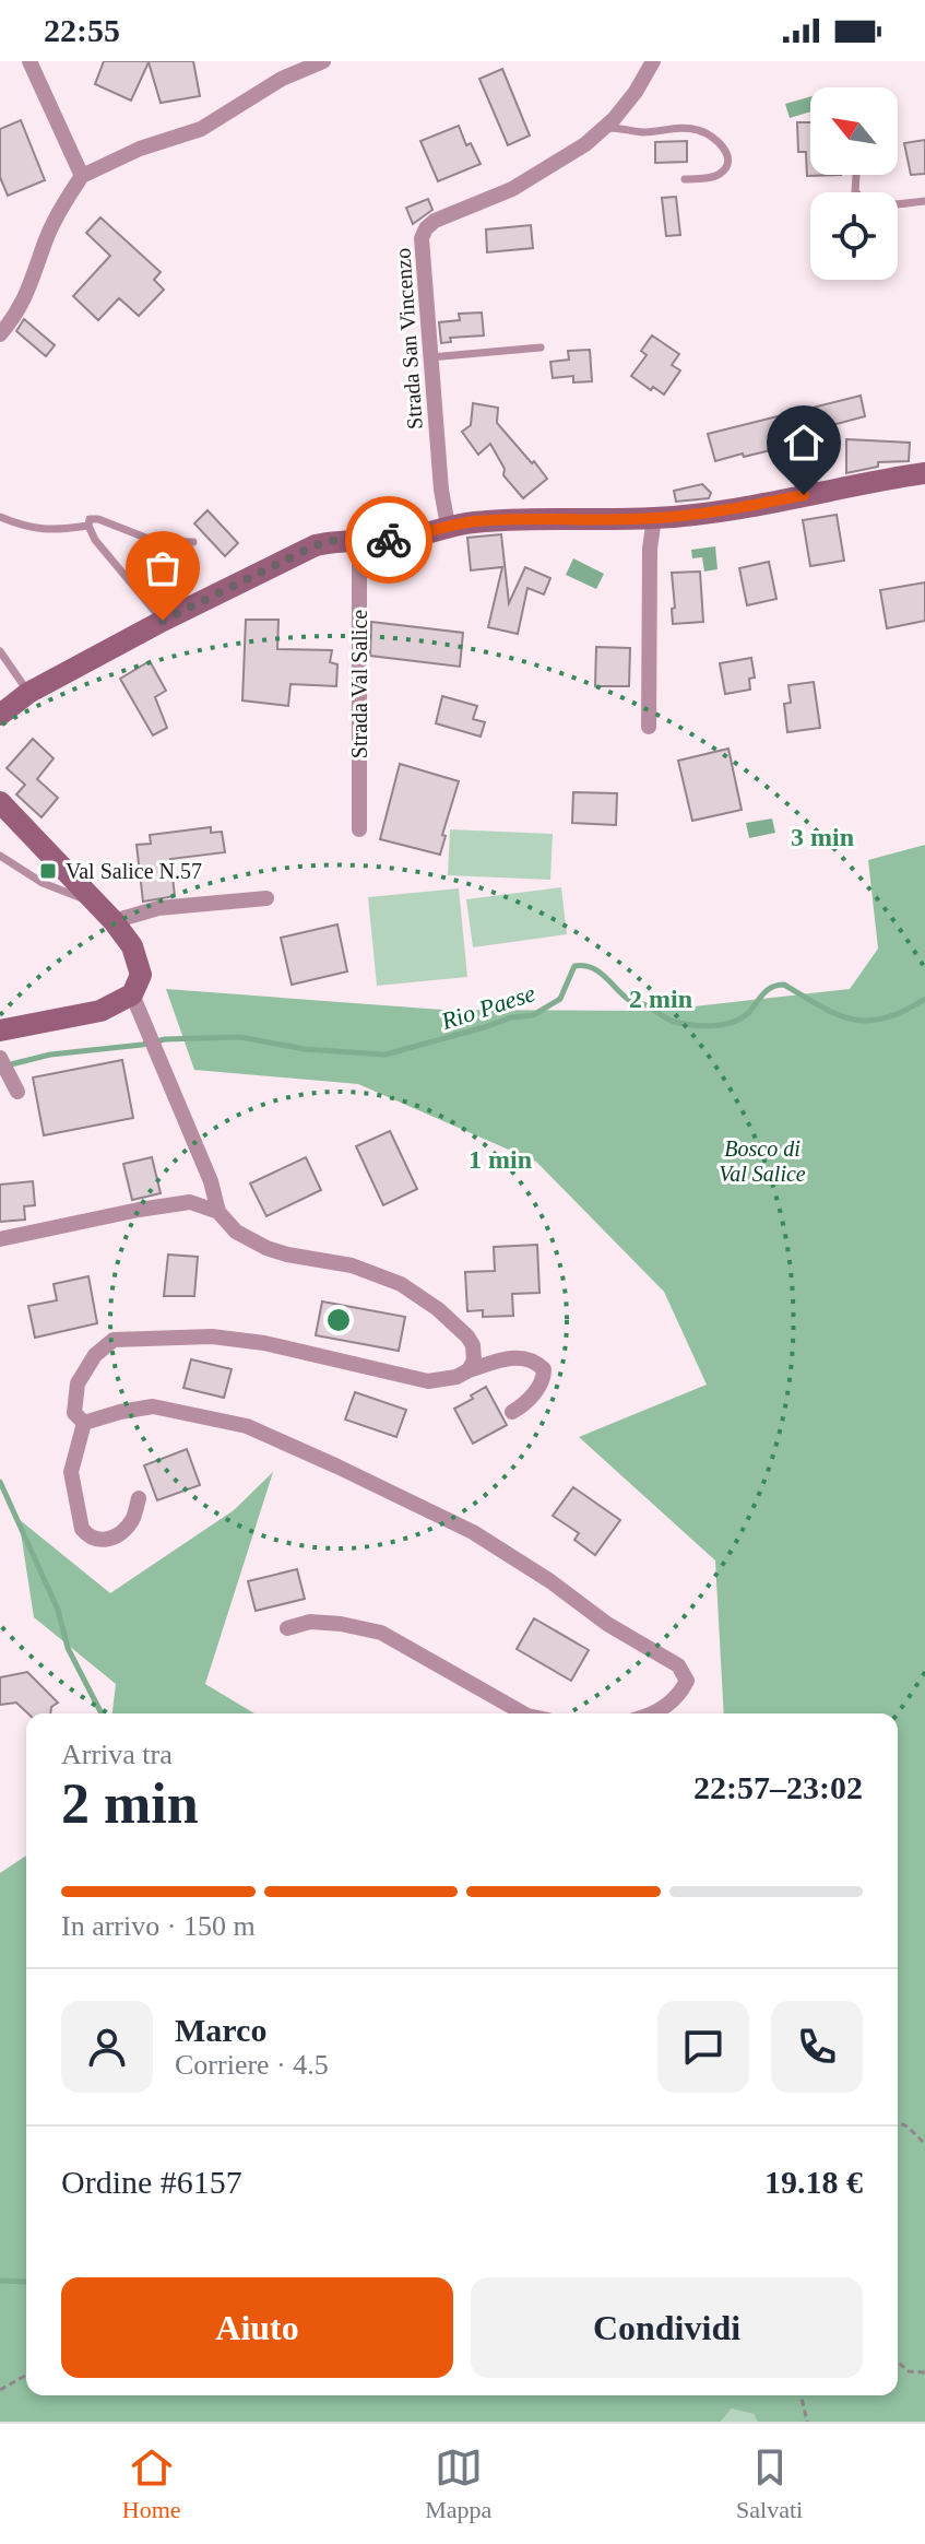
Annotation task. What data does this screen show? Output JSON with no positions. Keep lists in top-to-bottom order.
{
  "streets": {
    "street": ["Strada San Vincenzo", "Strada Val Salice"]
  },
  "water": ["Rio Paese"],
  "parks": ["Bosco di Val Salice"],
  "places": {
    "transit": ["Val Salice N.57"]
  },
  "north": "top left",
  "page": {
    "status": "22:55",
    "heading": ["2 min", "Arriva tra", "22:57–23:02"],
    "panel": [
      "Marco",
      "Corriere · 4.5",
      "Ordine #6157",
      "19.18 €"
    ],
    "bar": "In arrivo · 150 m",
    "buttons": ["Aiuto", "Condividi"],
    "tabs": ["Home", "Mappa", "Salvati"]
  },
  "rings": ["3 min", "2 min", "1 min"]
}
